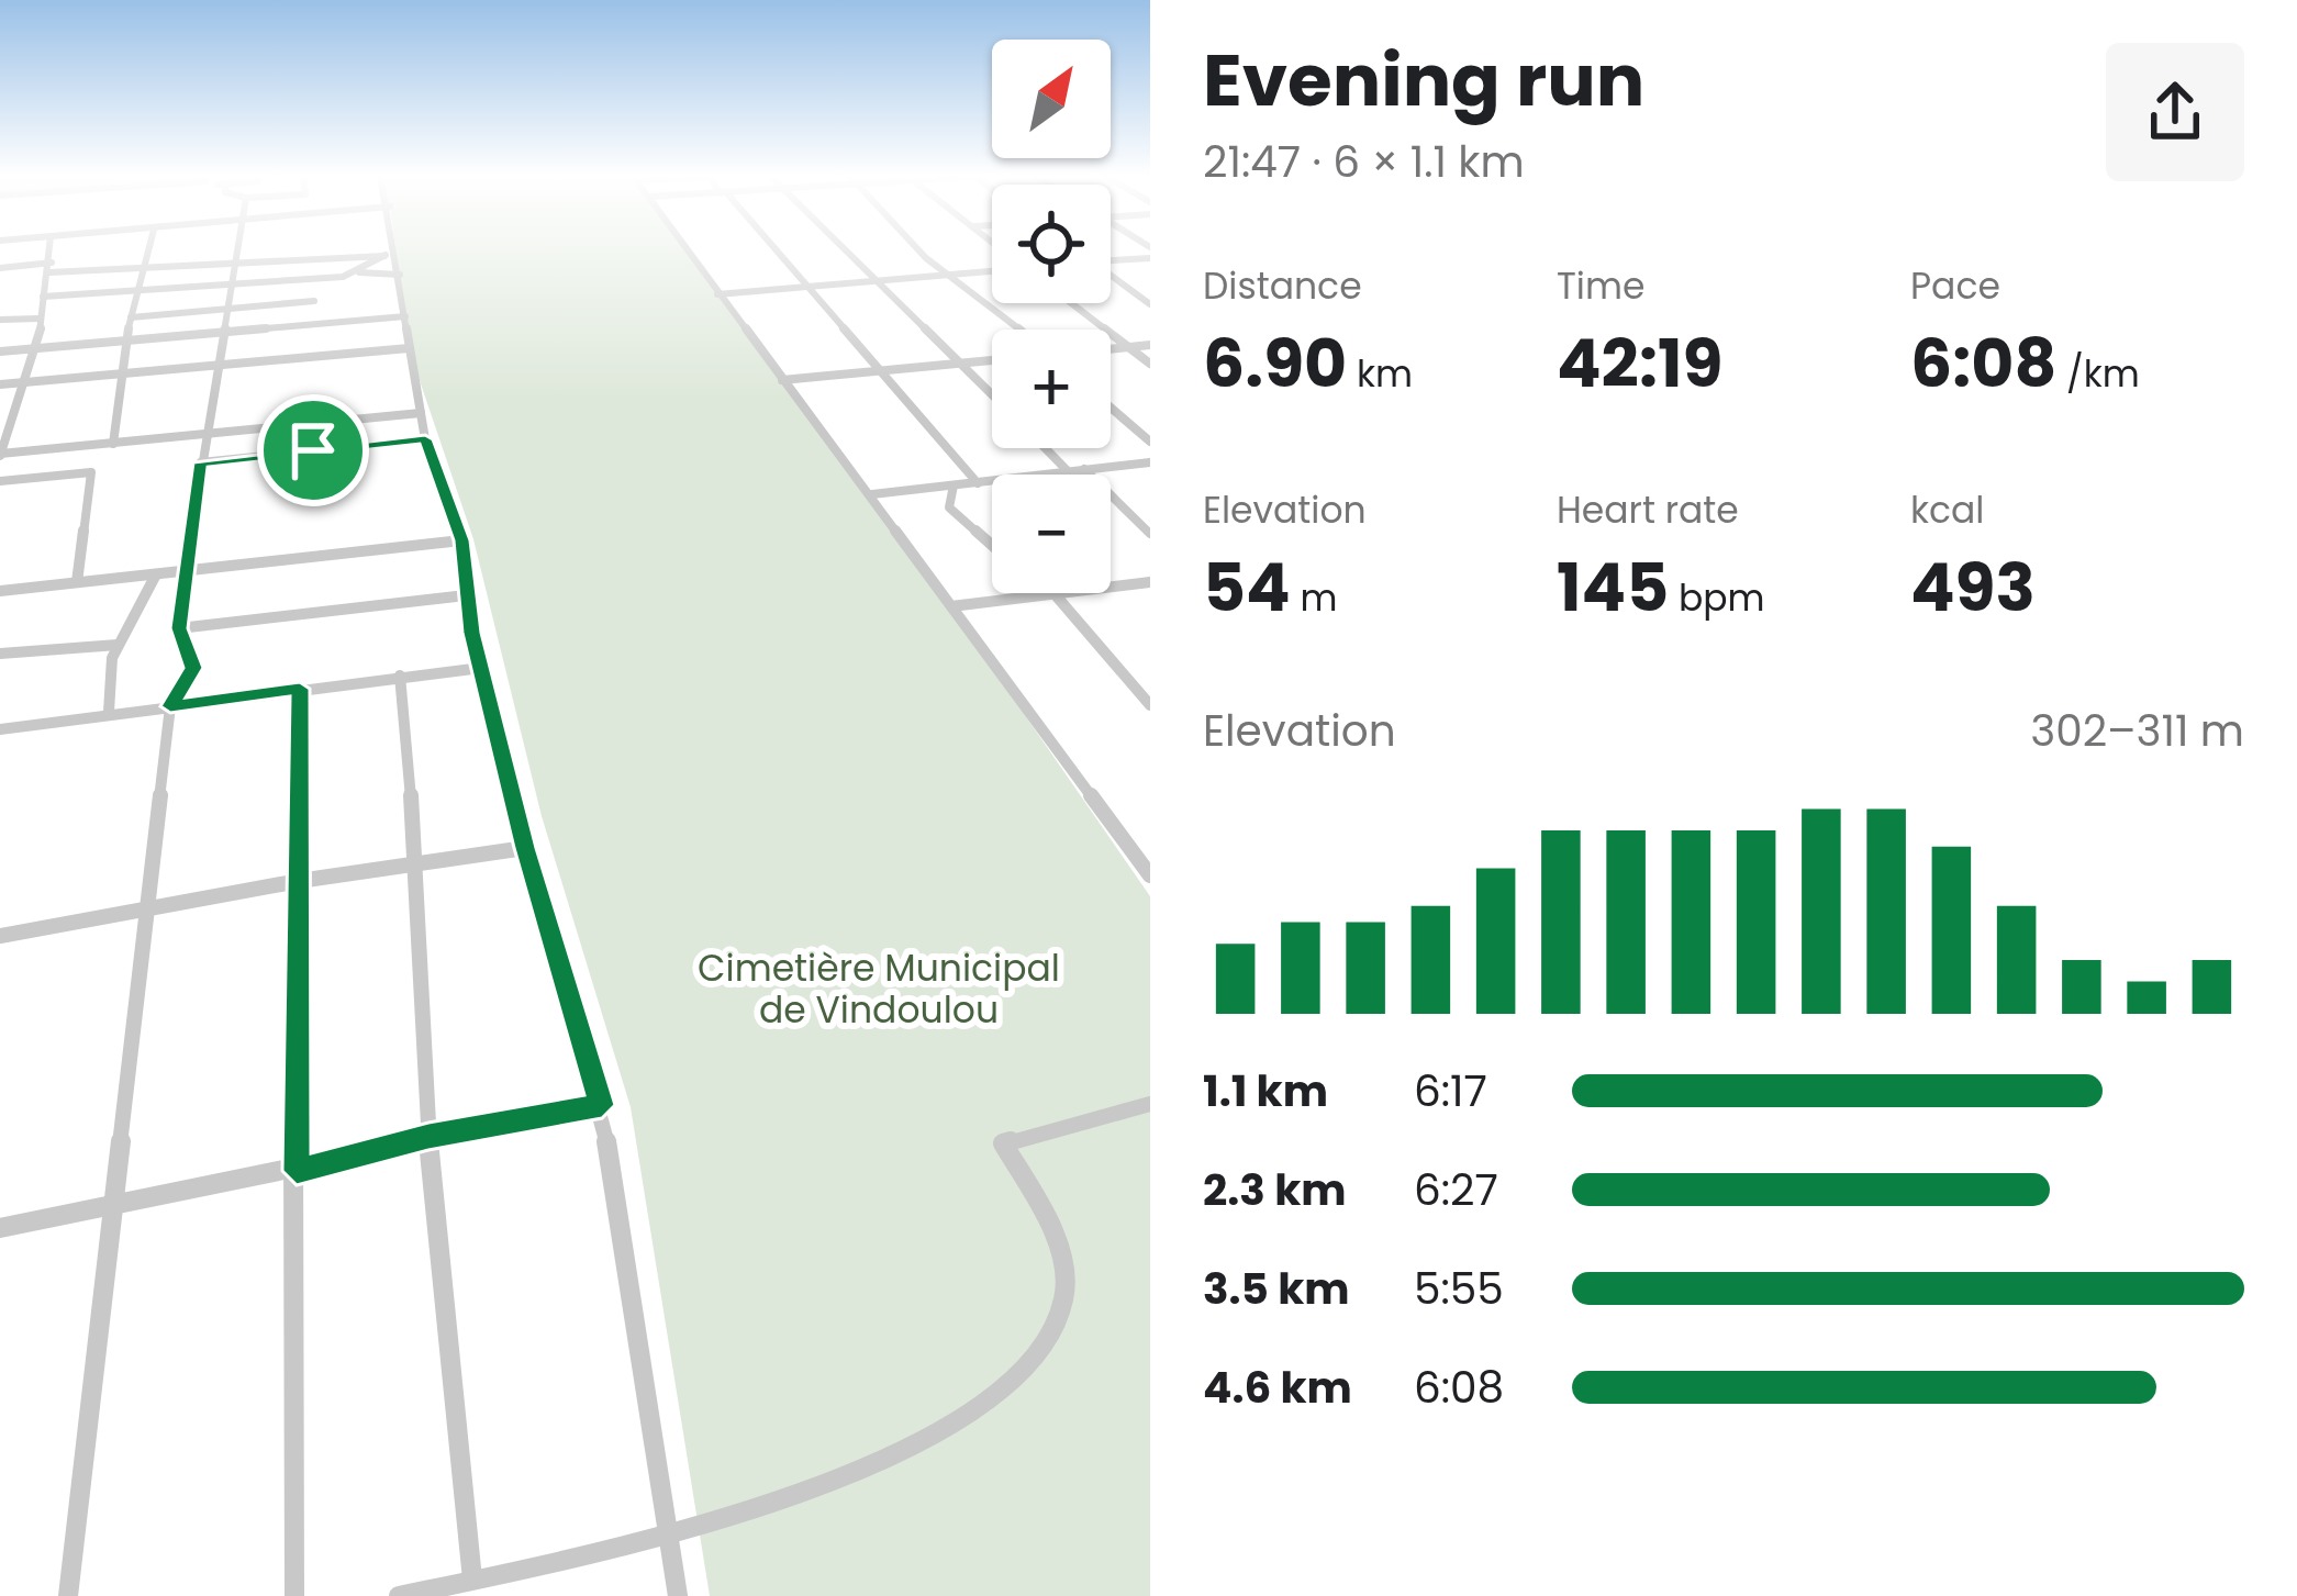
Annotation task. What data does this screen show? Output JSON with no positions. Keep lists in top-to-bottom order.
{
  "parks": ["Cimetière Municipal de Vindoulou"],
  "north": "top right",
  "page": {
    "heading": ["Evening run", "21:47 · 6 × 1.1 km"],
    "map_buttons": ["+", "−"],
    "stats": [
      ["Distance", "6.90 km"],
      ["Time", "42:19"],
      ["Pace", "6:08 /km"],
      ["Elevation", "54 m"],
      ["Heart rate", "145 bpm"],
      ["kcal", "493"]
    ],
    "chart": ["Elevation", "302–311 m"],
    "list": [
      {
        "name": "1.1 km",
        "note": "6:17"
      },
      {
        "name": "2.3 km",
        "note": "6:27"
      },
      {
        "name": "3.5 km",
        "note": "5:55"
      },
      {
        "name": "4.6 km",
        "note": "6:08"
      }
    ]
  }
}
